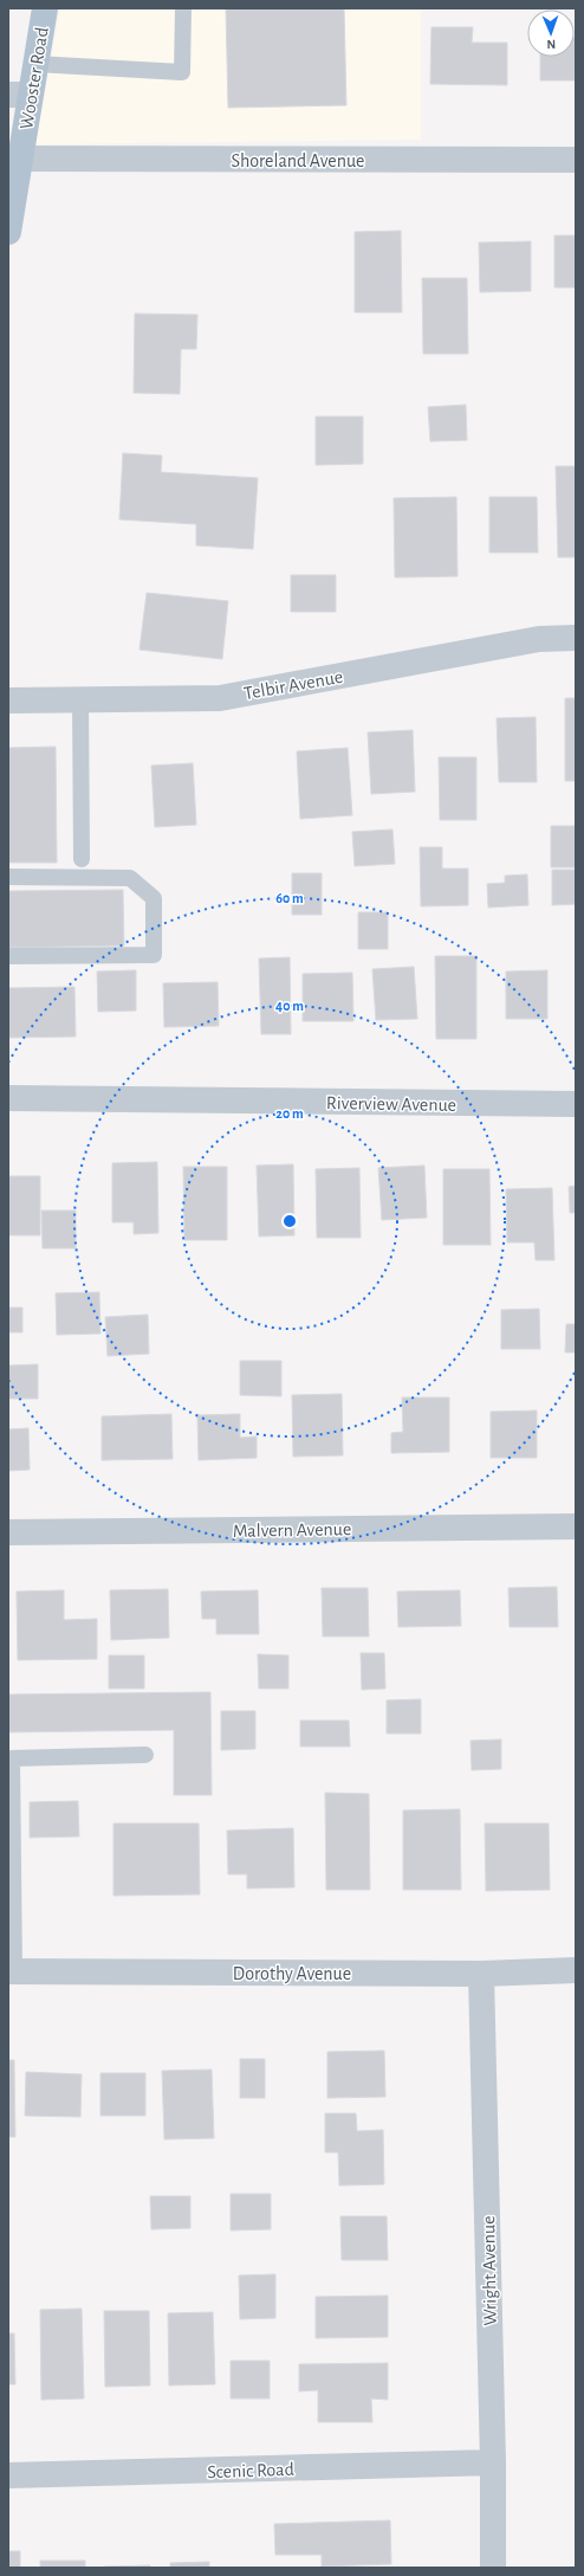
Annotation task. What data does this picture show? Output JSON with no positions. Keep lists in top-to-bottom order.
{
  "streets": {
    "main road": ["Wooster Road"],
    "street": [
      "Shoreland Avenue",
      "Telbir Avenue",
      "Riverview Avenue",
      "Malvern Avenue",
      "Dorothy Avenue",
      "Wright Avenue",
      "Scenic Road"
    ]
  },
  "crossings": [
    ["Wooster Road", "Shoreland Avenue"],
    ["Dorothy Avenue", "Wright Avenue"],
    ["Wright Avenue", "Scenic Road"]
  ],
  "north": "bottom",
  "rings": ["60 m", "40 m", "20 m"]
}
